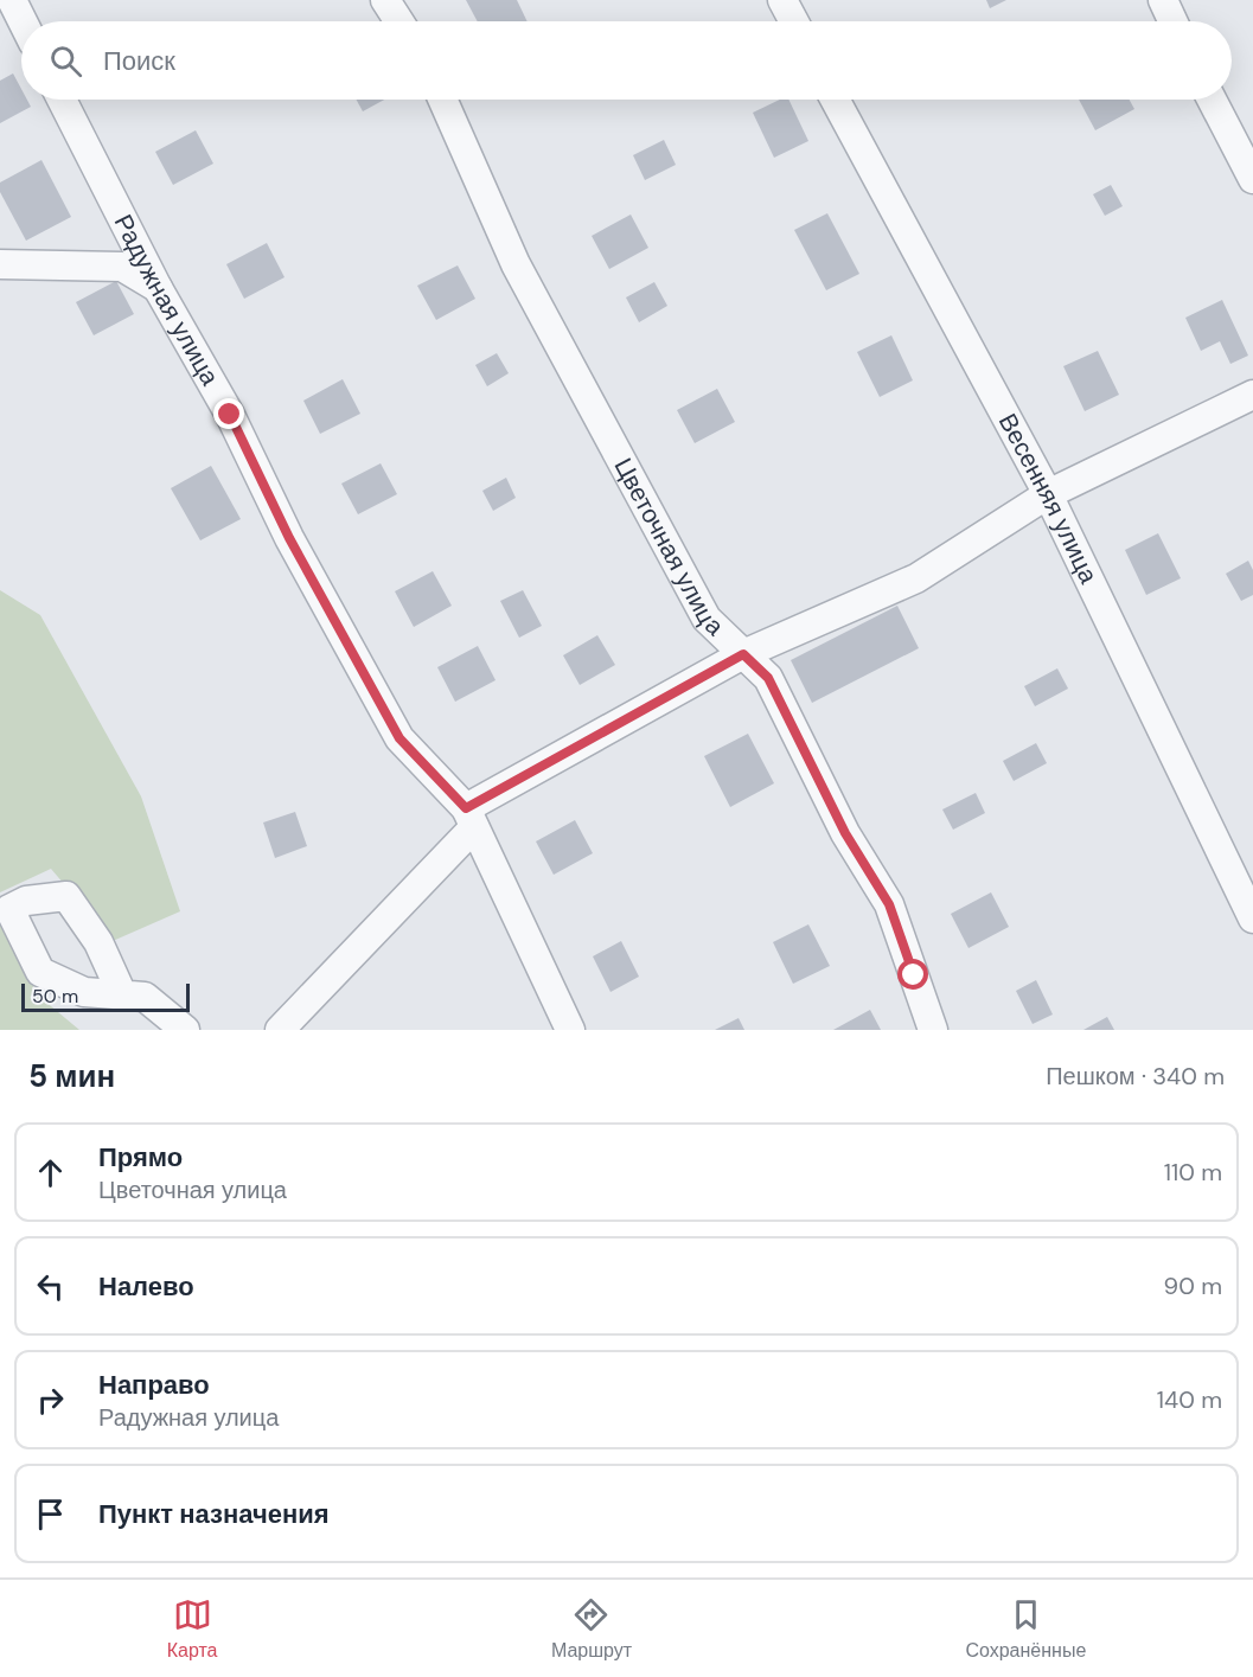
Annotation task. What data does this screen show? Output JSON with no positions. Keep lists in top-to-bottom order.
{
  "streets": {
    "street": ["Радужная улица", "Весенняя улица", "Цветочная улица"]
  },
  "scale_bar": "50 m",
  "page": {
    "search": "Поиск",
    "scale": "50 m",
    "heading": ["5 мин", "Пешком · 340 m"],
    "list": [
      ["Прямо", "Цветочная улица", "110 m"],
      ["Налево", "90 m"],
      ["Направо", "Радужная улица", "140 m"],
      "Пункт назначения"
    ],
    "nav": ["Карта", "Маршрут", "Сохранённые"]
  }
}
